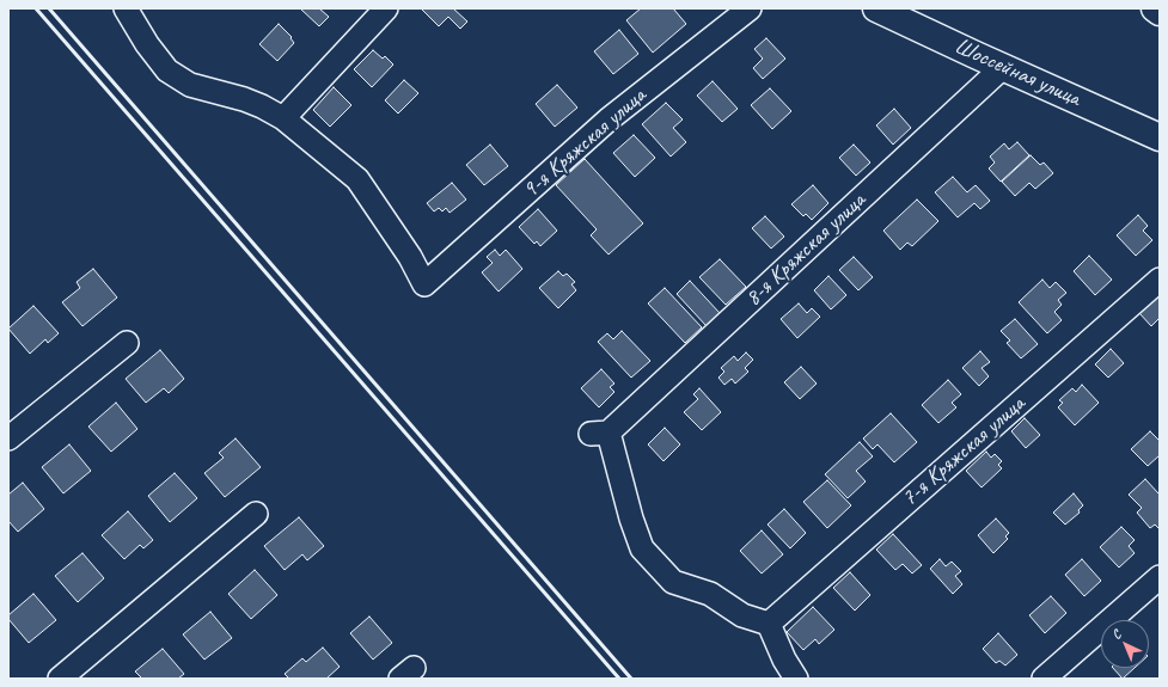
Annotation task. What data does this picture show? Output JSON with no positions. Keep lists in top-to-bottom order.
{
  "streets": {
    "main road": ["Шоссейная улица"],
    "street": ["9-я Кряжская улица", "8-я Кряжская улица", "7-я Кряжская улица"]
  },
  "crossings": [
    ["Шоссейная улица", "8-я Кряжская улица"],
    ["8-я Кряжская улица", "7-я Кряжская улица"]
  ],
  "north": "top left"
}
